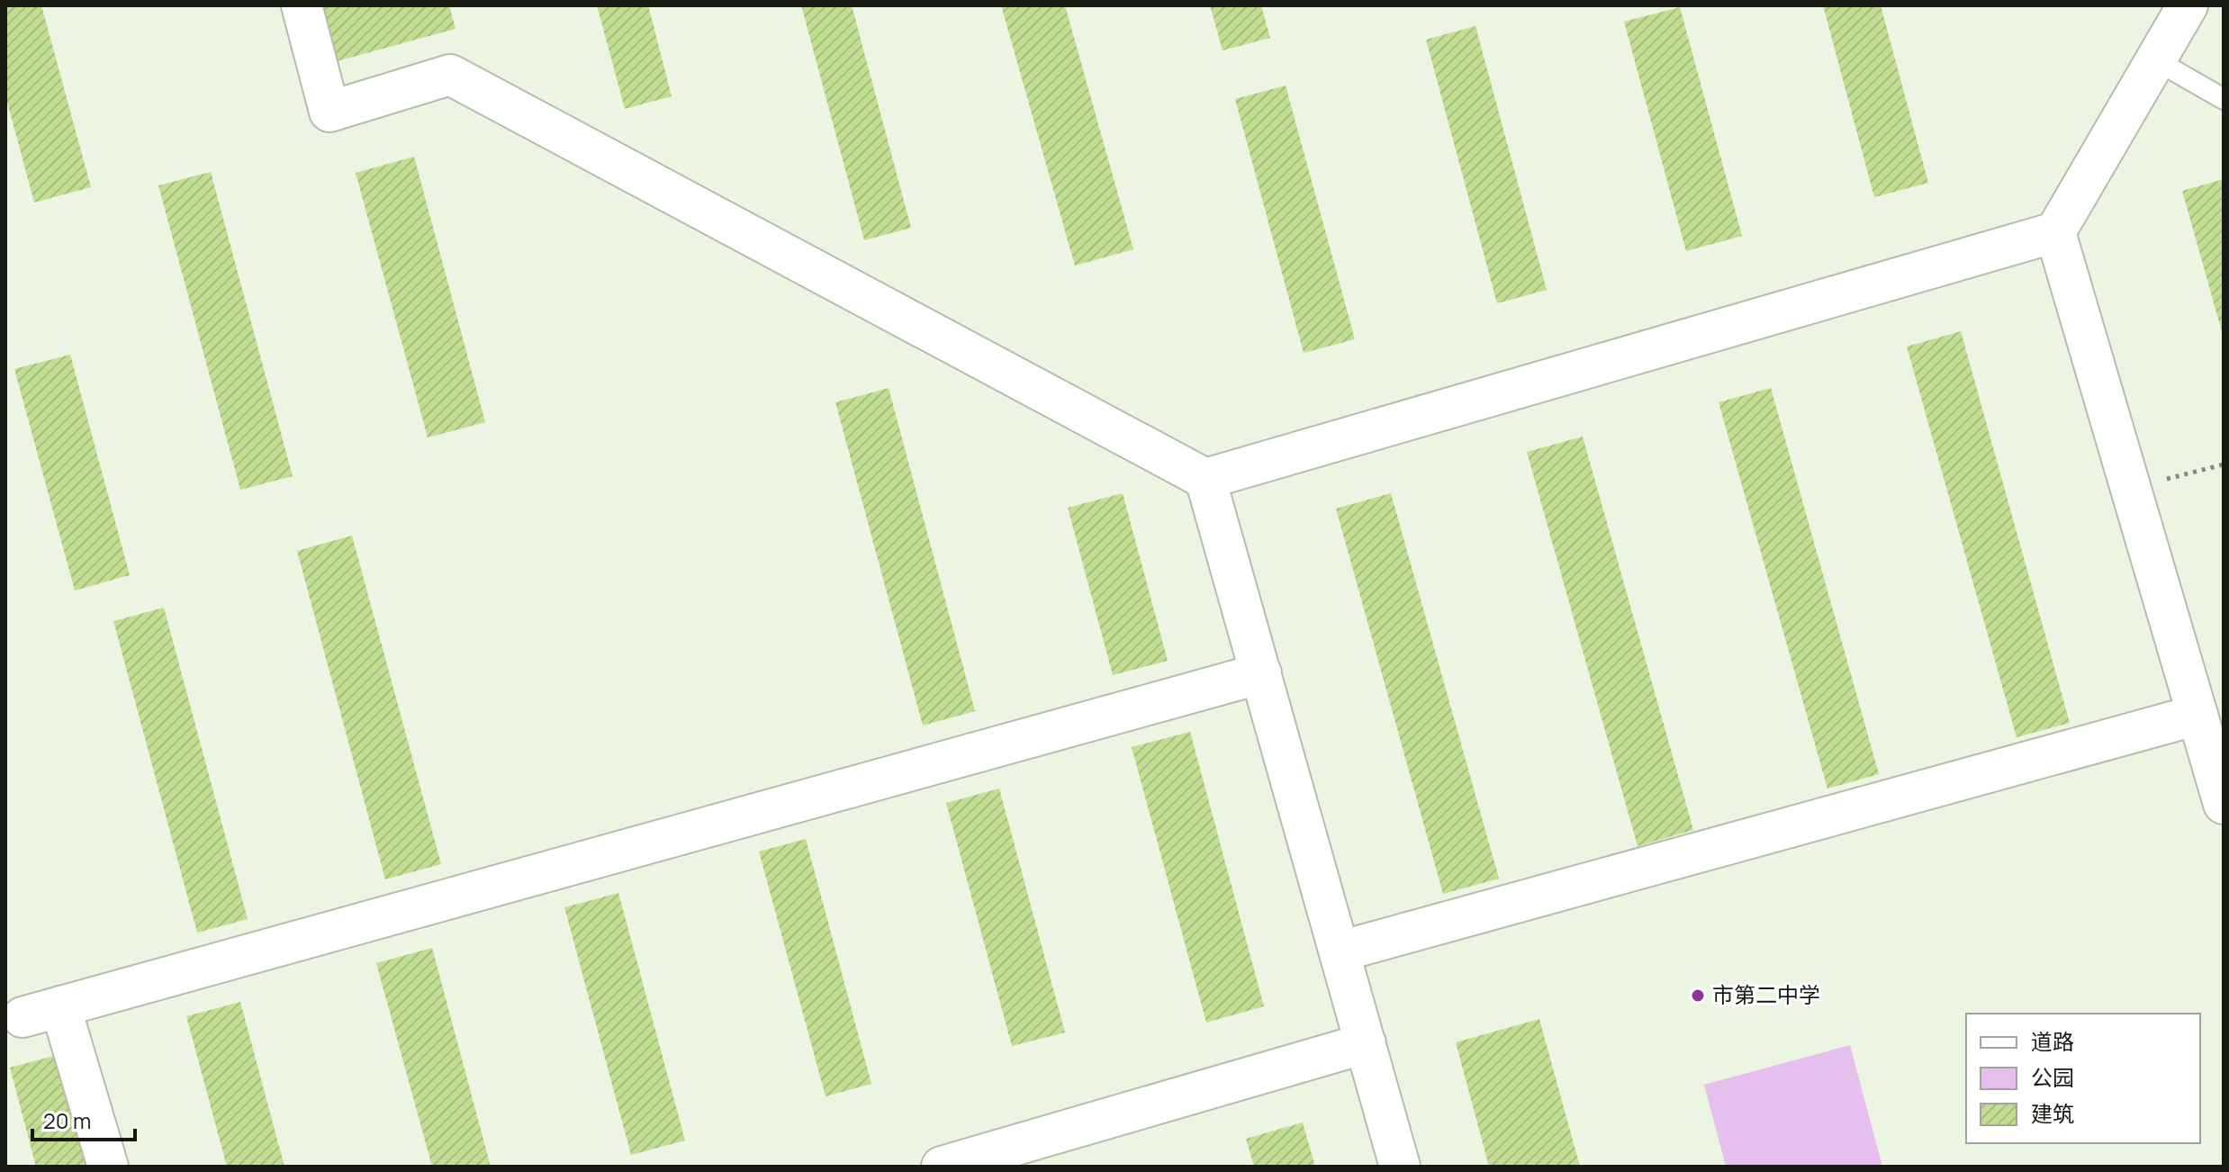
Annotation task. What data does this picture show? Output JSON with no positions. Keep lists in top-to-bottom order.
{
  "places": ["市第二中学"],
  "legend": ["道路", "公园", "建筑"],
  "scale_bar": "20 m"
}
